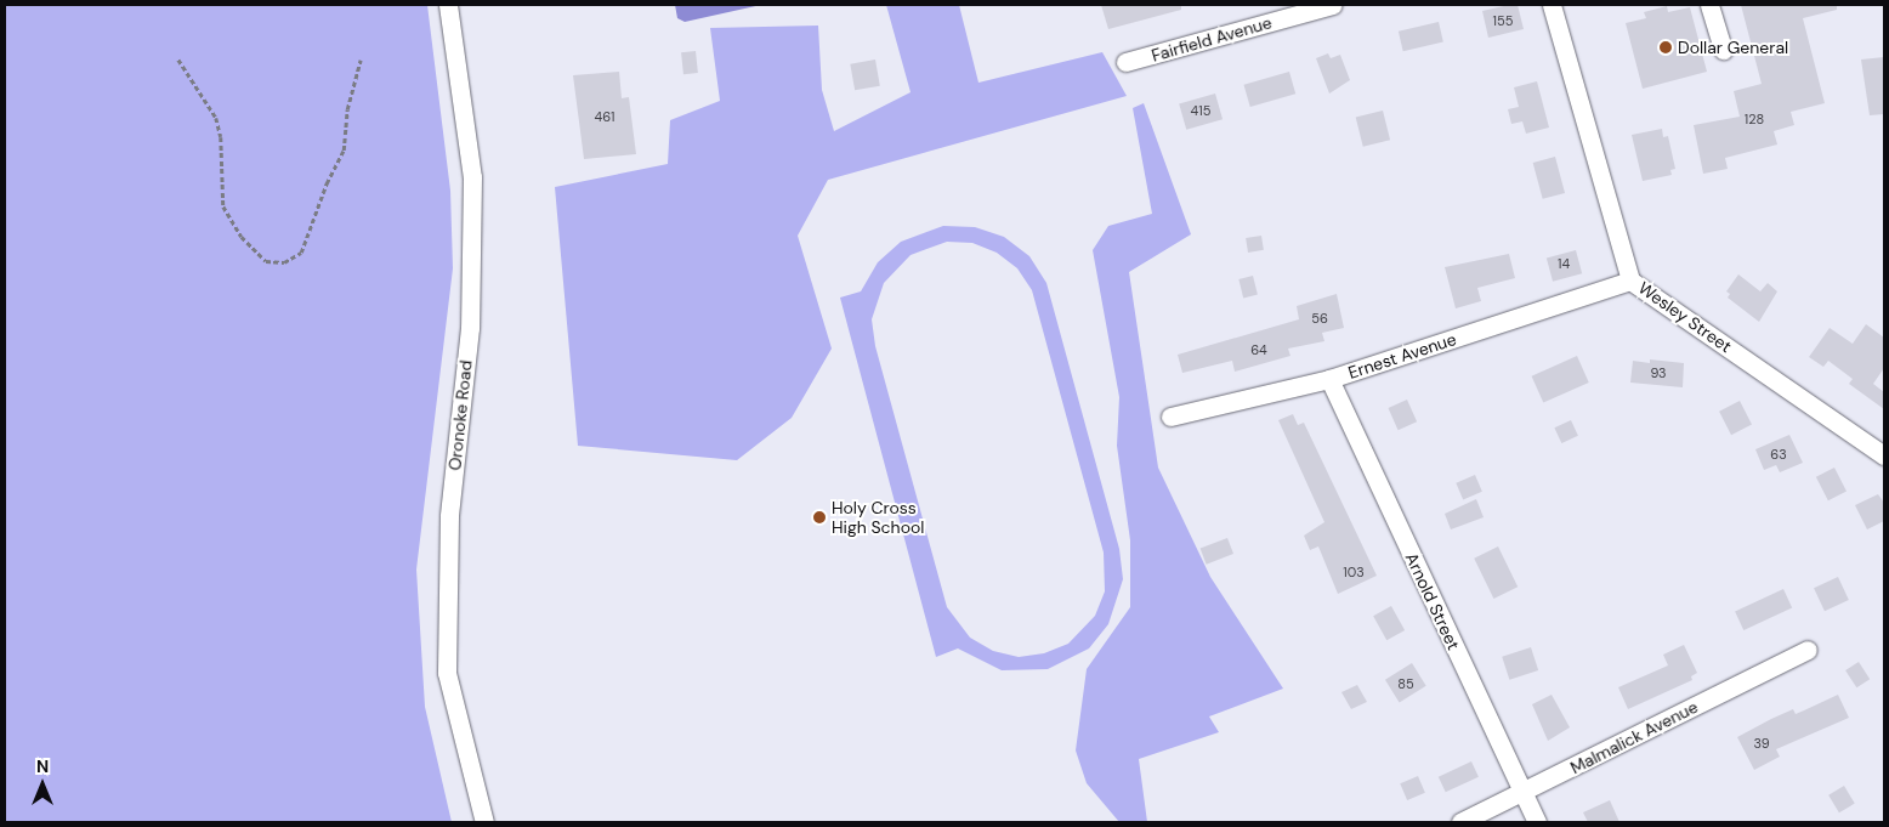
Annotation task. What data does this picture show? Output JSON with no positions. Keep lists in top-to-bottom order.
{
  "streets": {
    "street": [
      "Fairfield Avenue",
      "Wesley Street",
      "Ernest Avenue",
      "Oronoke Road",
      "Arnold Street",
      "Malmalick Avenue"
    ]
  },
  "crossings": [
    ["Wesley Street", "Ernest Avenue"],
    ["Ernest Avenue", "Arnold Street"],
    ["Arnold Street", "Malmalick Avenue"]
  ],
  "places": ["Dollar General", "Holy Cross High School"],
  "house_numbers": [
    "155",
    "415",
    "461",
    "128",
    "14",
    "56",
    "64",
    "93",
    "63",
    "103",
    "85",
    "39"
  ],
  "north": "top"
}
